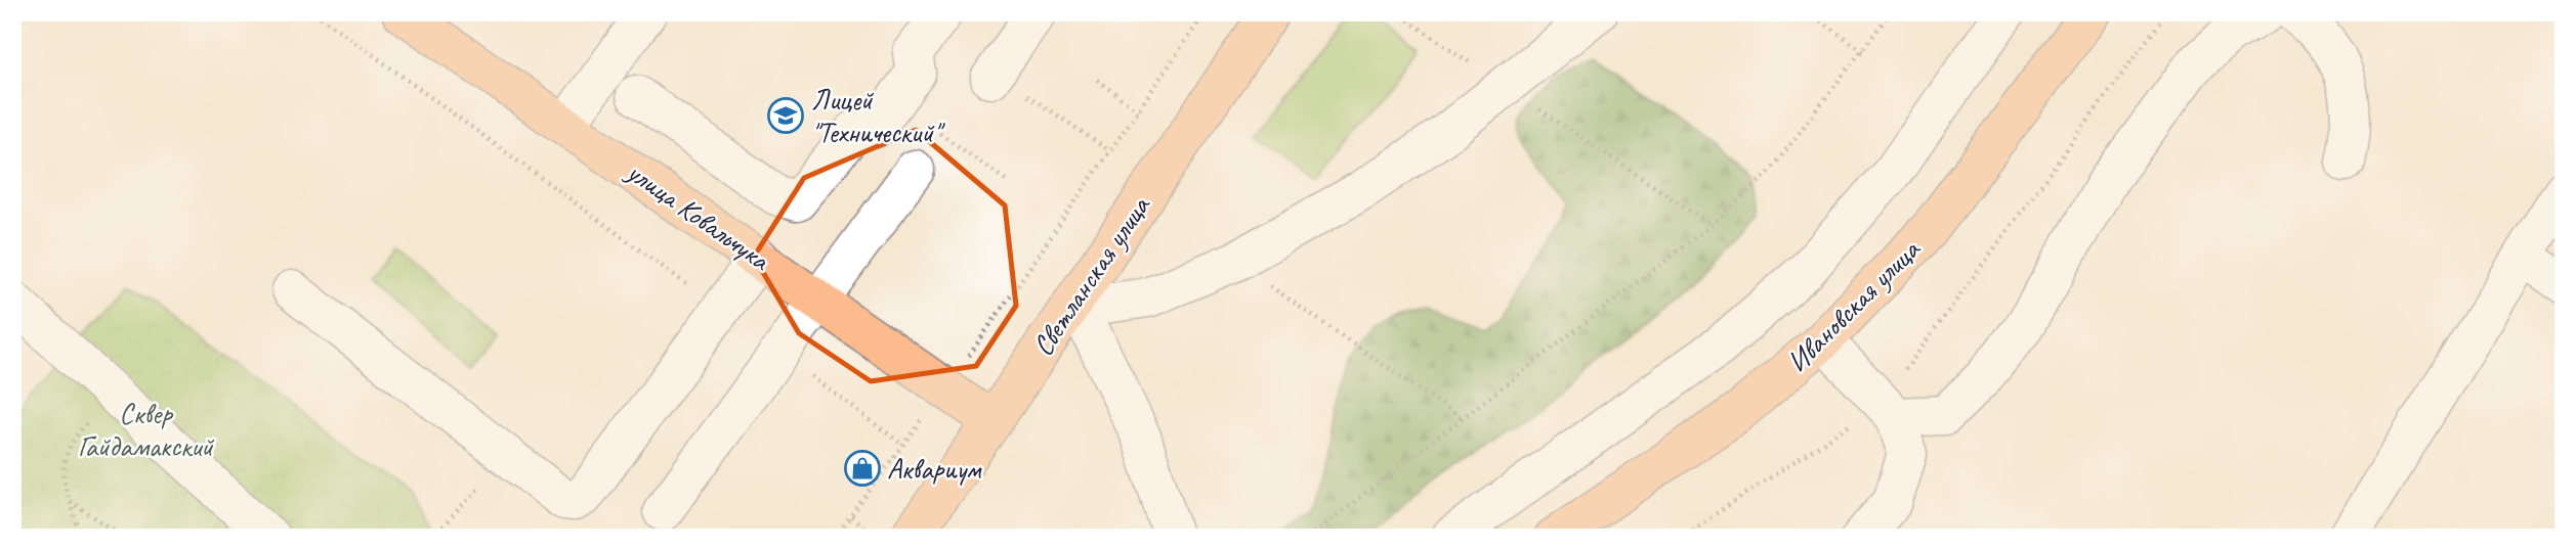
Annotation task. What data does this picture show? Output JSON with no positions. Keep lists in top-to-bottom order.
{
  "streets": {
    "main road": ["улица Ковальчука", "Светланская улица", "Ивановская улица"]
  },
  "crossings": [
    ["улица Ковальчука", "Светланская улица"]
  ],
  "parks": ["Сквер Гайдамакский"],
  "places": {
    "school or university": ["Лицей \"Технический\""],
    "shop": ["Аквариум"]
  }
}
